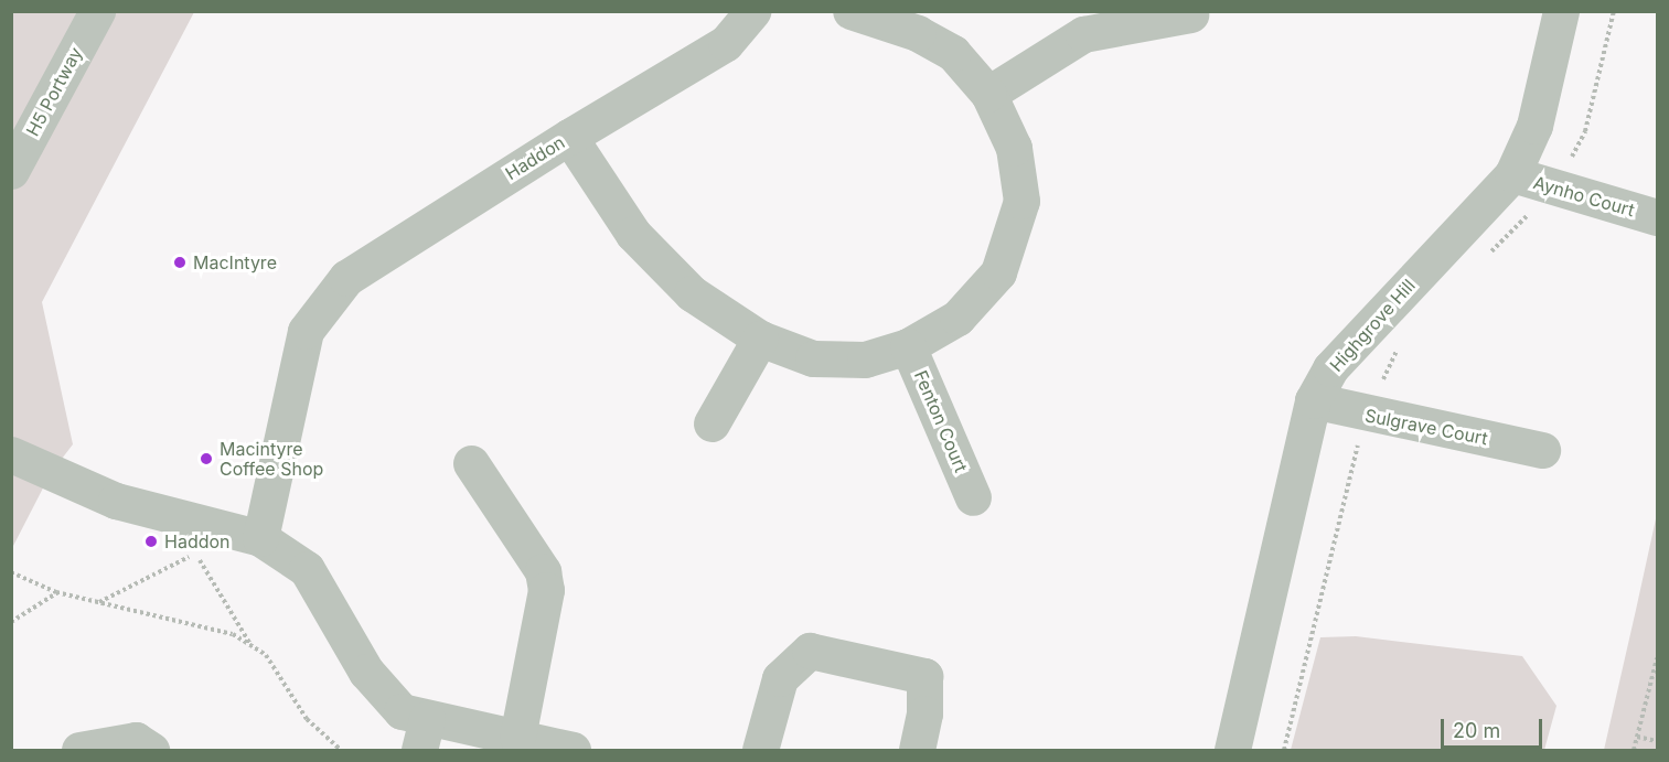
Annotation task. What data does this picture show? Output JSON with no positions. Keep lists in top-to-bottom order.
{
  "streets": {
    "street": [
      "H5 Portway",
      "Haddon",
      "Aynho Court",
      "Highgrove Hill",
      "Fenton Court",
      "Sulgrave Court"
    ]
  },
  "crossings": [
    ["Aynho Court", "Highgrove Hill"],
    ["Highgrove Hill", "Sulgrave Court"]
  ],
  "places": ["MacIntyre", "Macintyre Coffee Shop", "Haddon"],
  "scale_bar": "20 m"
}
